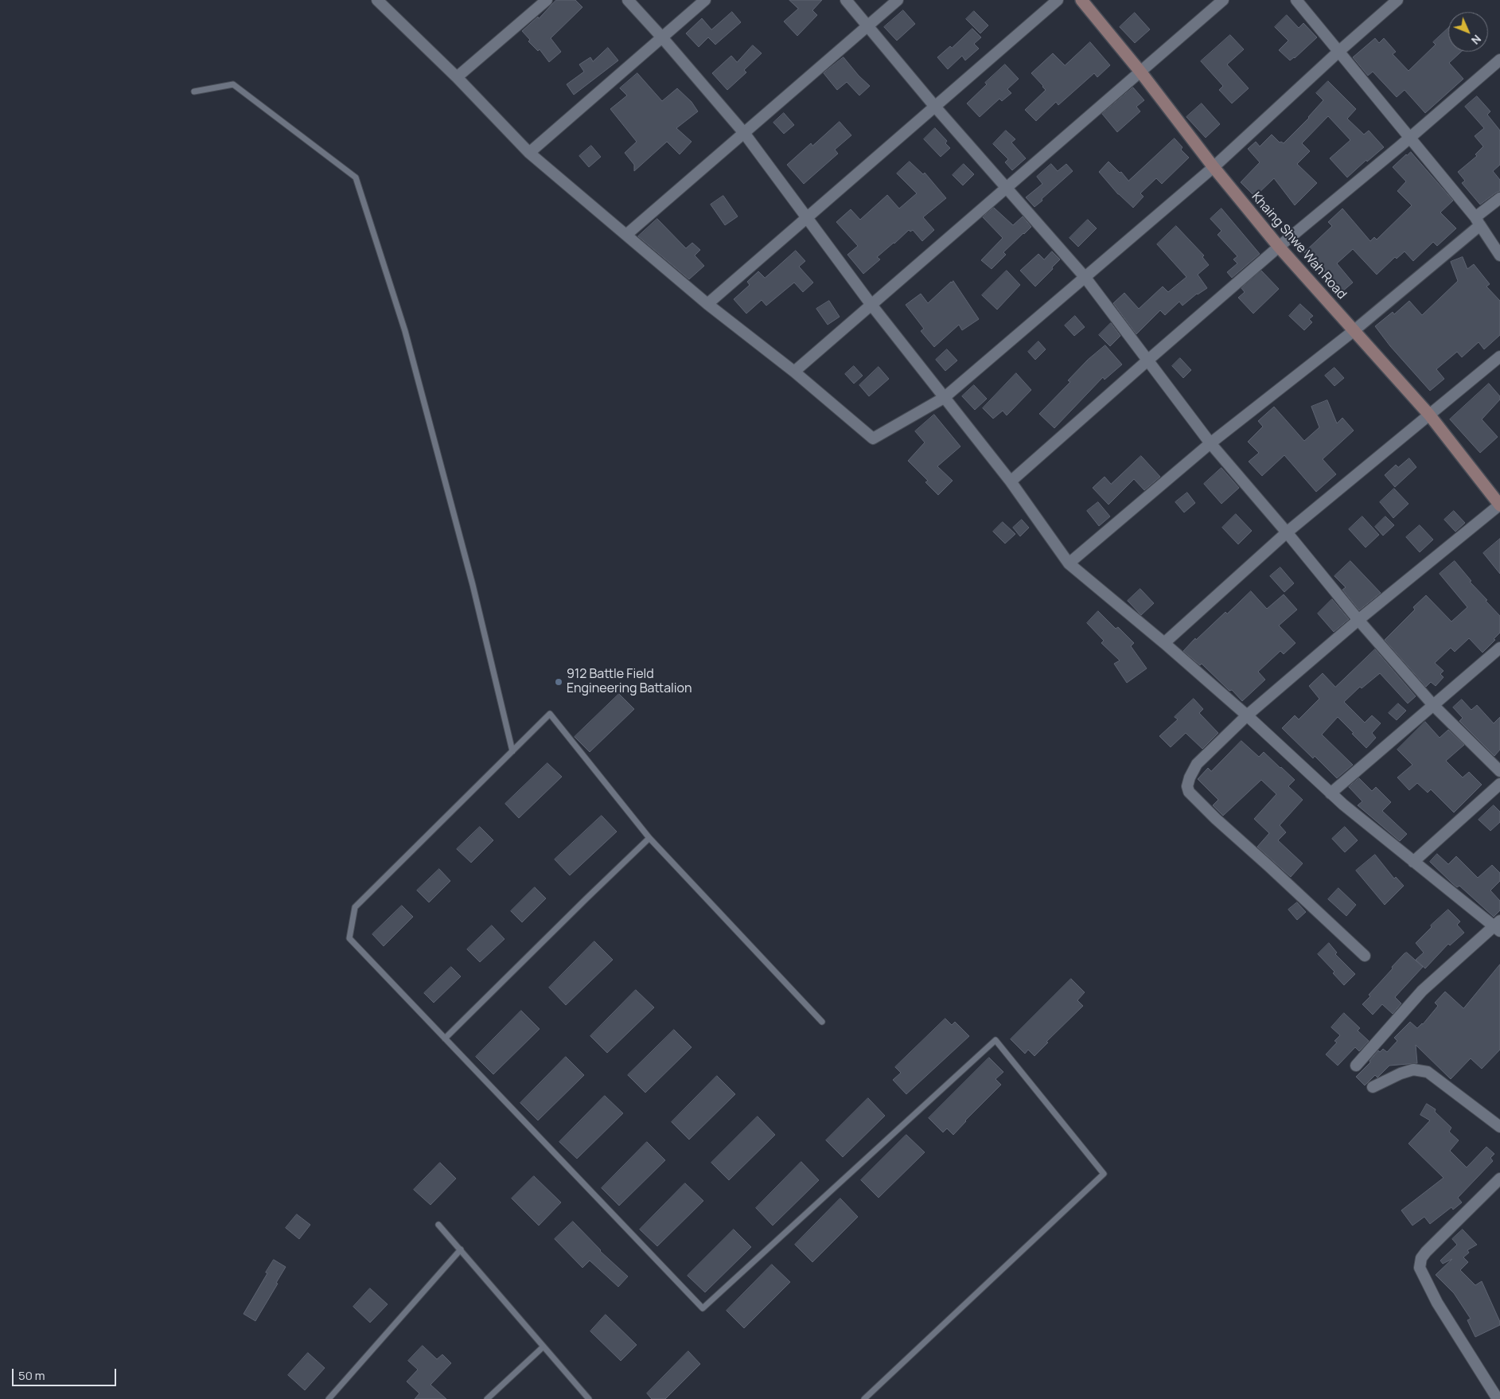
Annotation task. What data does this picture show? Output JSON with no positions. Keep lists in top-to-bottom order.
{
  "streets": {
    "street": ["Khaing Shwe Wah Road"]
  },
  "places": ["912 Battle Field Engineering Battalion"],
  "scale_bar": "50 m",
  "north": "bottom right"
}
